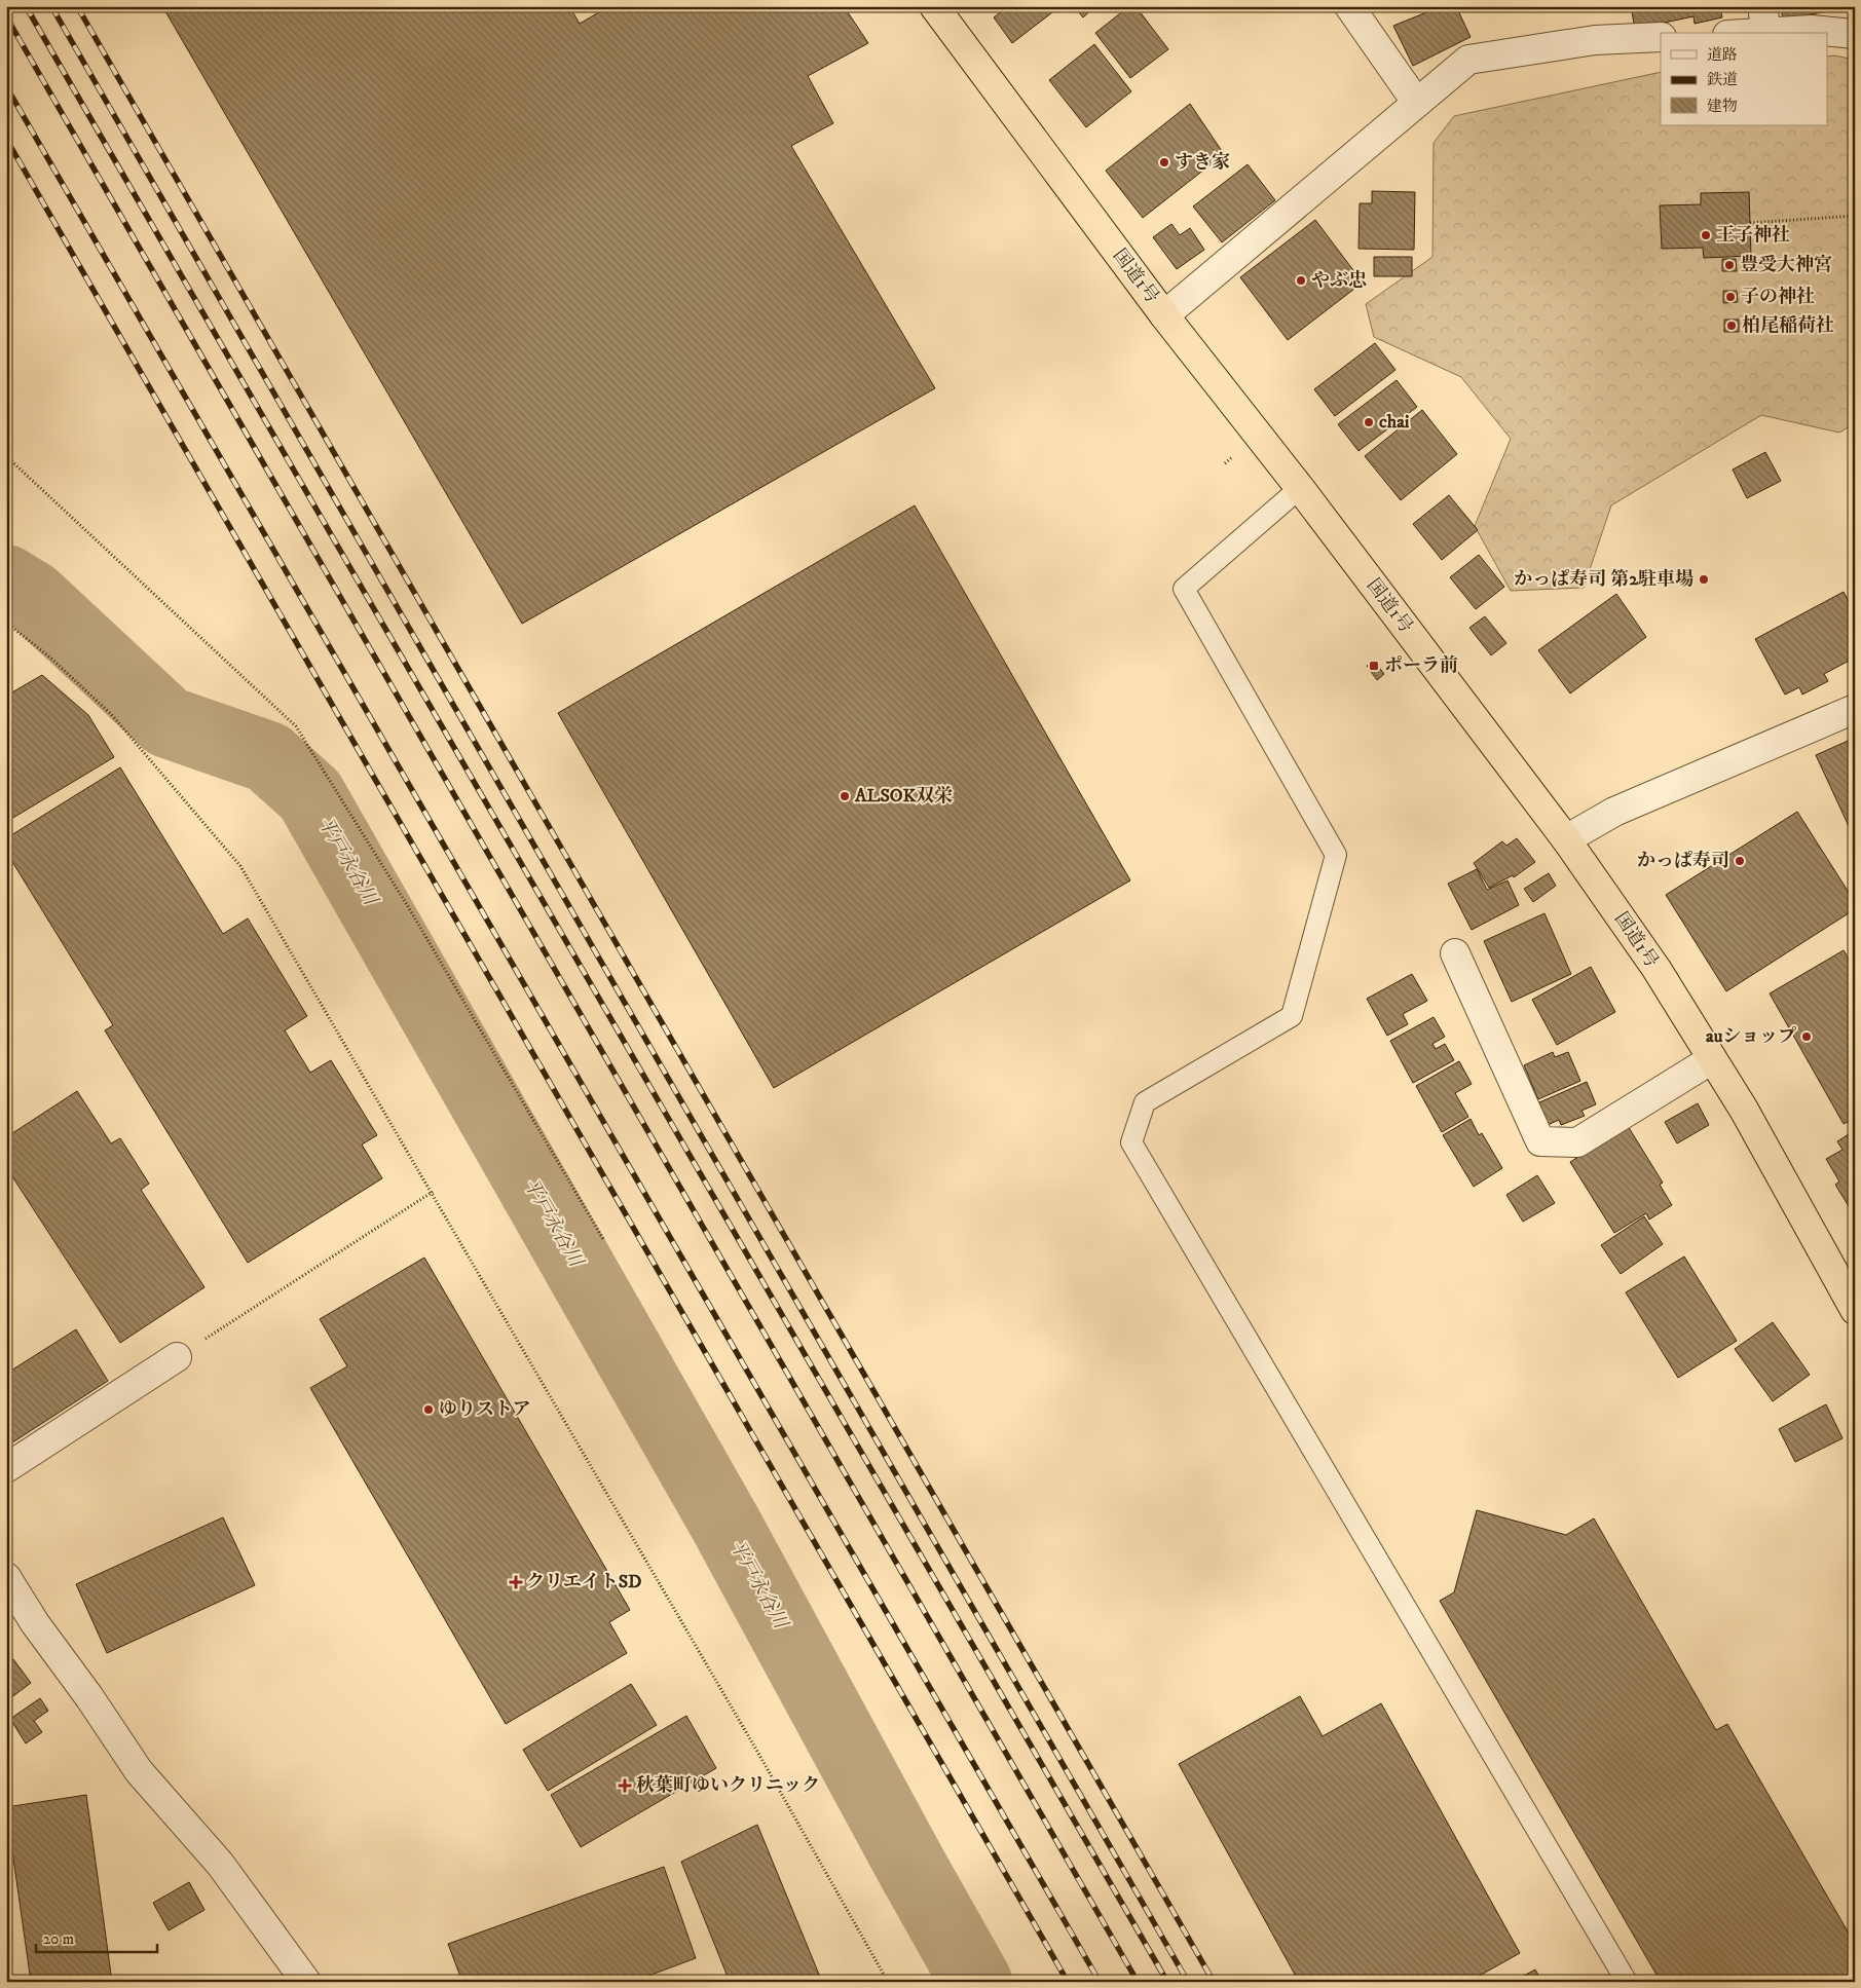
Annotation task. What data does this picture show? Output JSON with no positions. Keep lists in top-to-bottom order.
{
  "streets": {
    "highway": ["国道1号"]
  },
  "water": ["平戸永谷川"],
  "places": {
    "other": [
      "すき家",
      "王子神社",
      "豊受大神宮",
      "やぶ忠",
      "子の神社",
      "柏尾稲荷社",
      "chai",
      "かっぱ寿司 第2駐車場",
      "ALSOK双栄",
      "かっぱ寿司",
      "auショップ",
      "ゆりストア"
    ],
    "transit": ["ポーラ前"],
    "health": ["クリエイトSD", "秋葉町ゆいクリニック"]
  },
  "legend": ["道路", "鉄道", "建物"],
  "scale_bar": "20 m"
}
